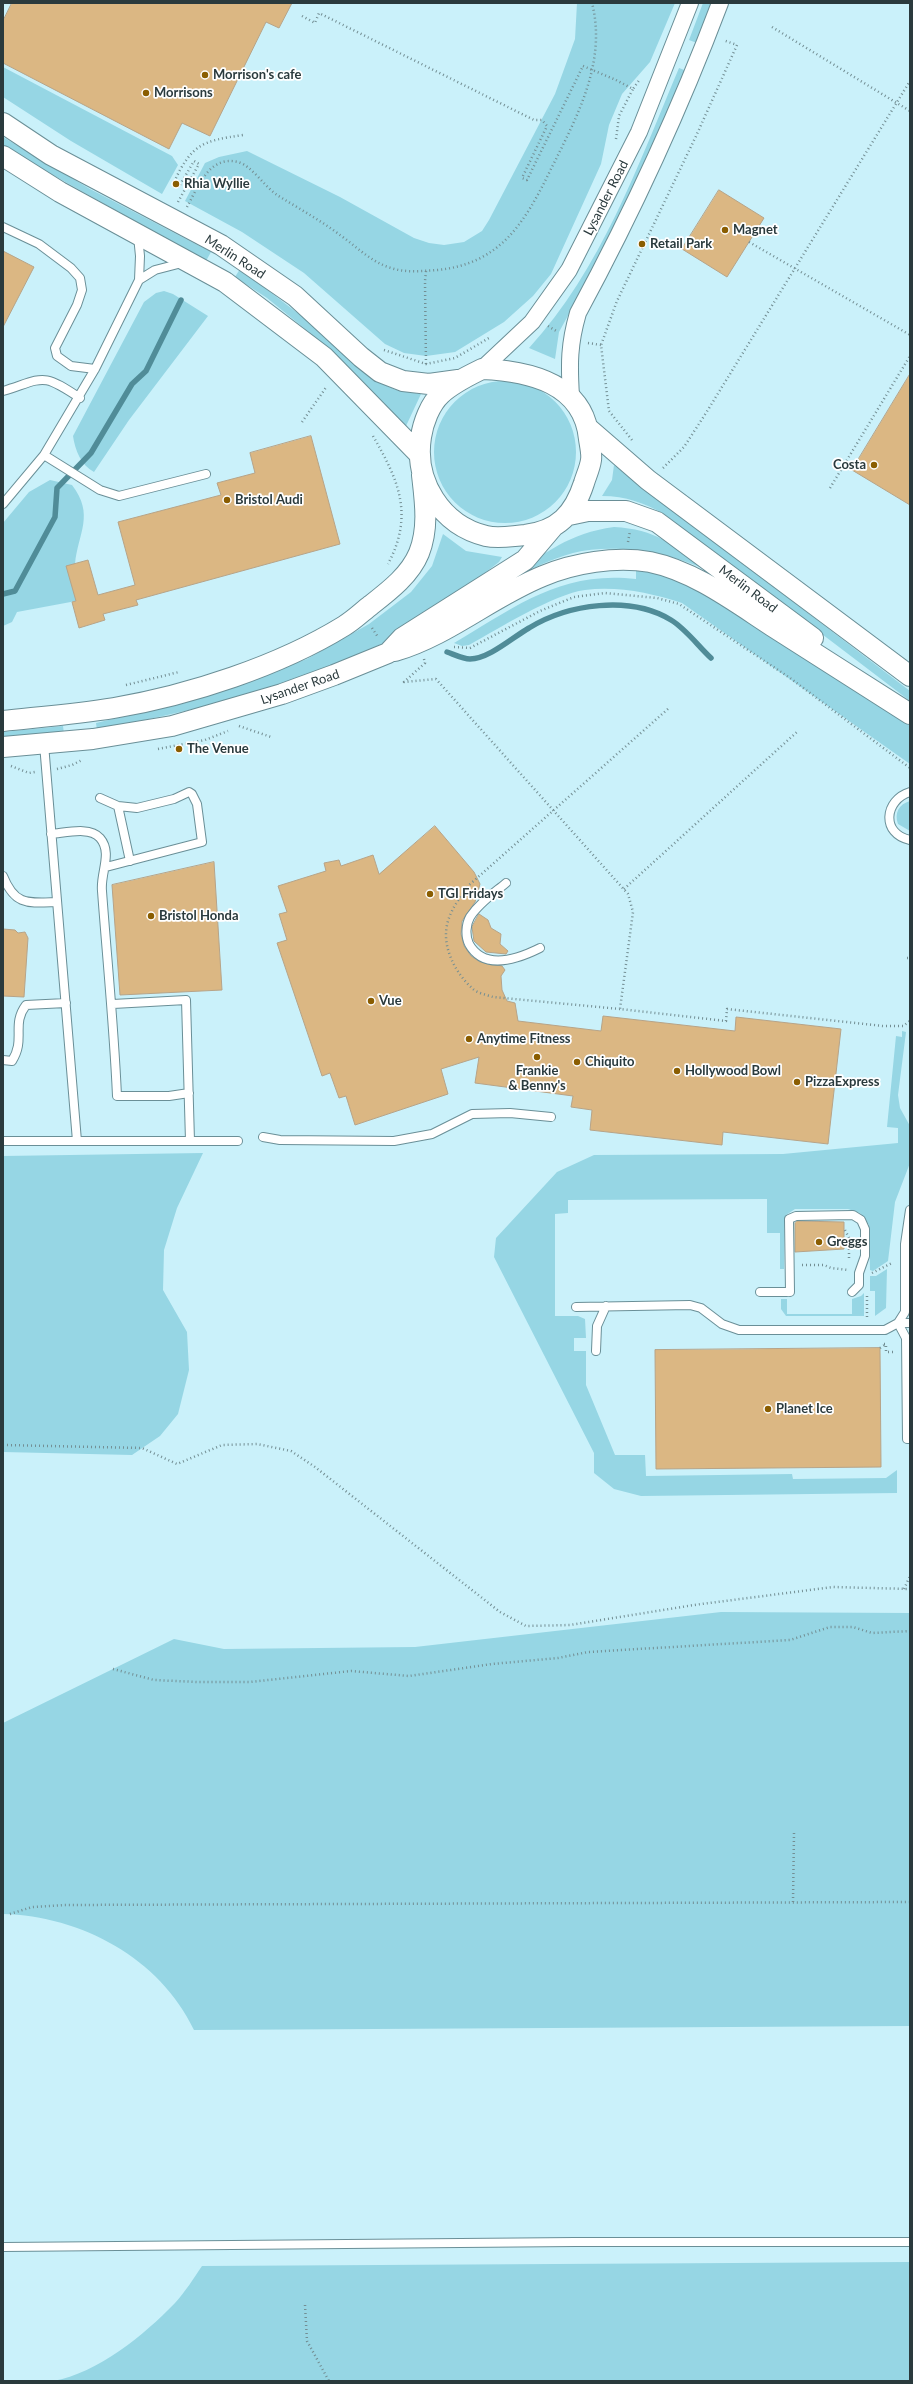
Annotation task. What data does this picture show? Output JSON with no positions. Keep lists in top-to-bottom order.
{
  "streets": {
    "street": ["Lysander Road", "Merlin Road"]
  },
  "crossings": [
    ["Lysander Road", "Merlin Road"]
  ],
  "places": [
    "Morrison's cafe",
    "Morrisons",
    "Rhia Wyllie",
    "Magnet",
    "Retail Park",
    "Costa",
    "Bristol Audi",
    "The Venue",
    "TGI Fridays",
    "Bristol Honda",
    "Vue",
    "Anytime Fitness",
    "Frankie & Benny's",
    "Chiquito",
    "Hollywood Bowl",
    "PizzaExpress",
    "Greggs",
    "Planet Ice"
  ]
}
